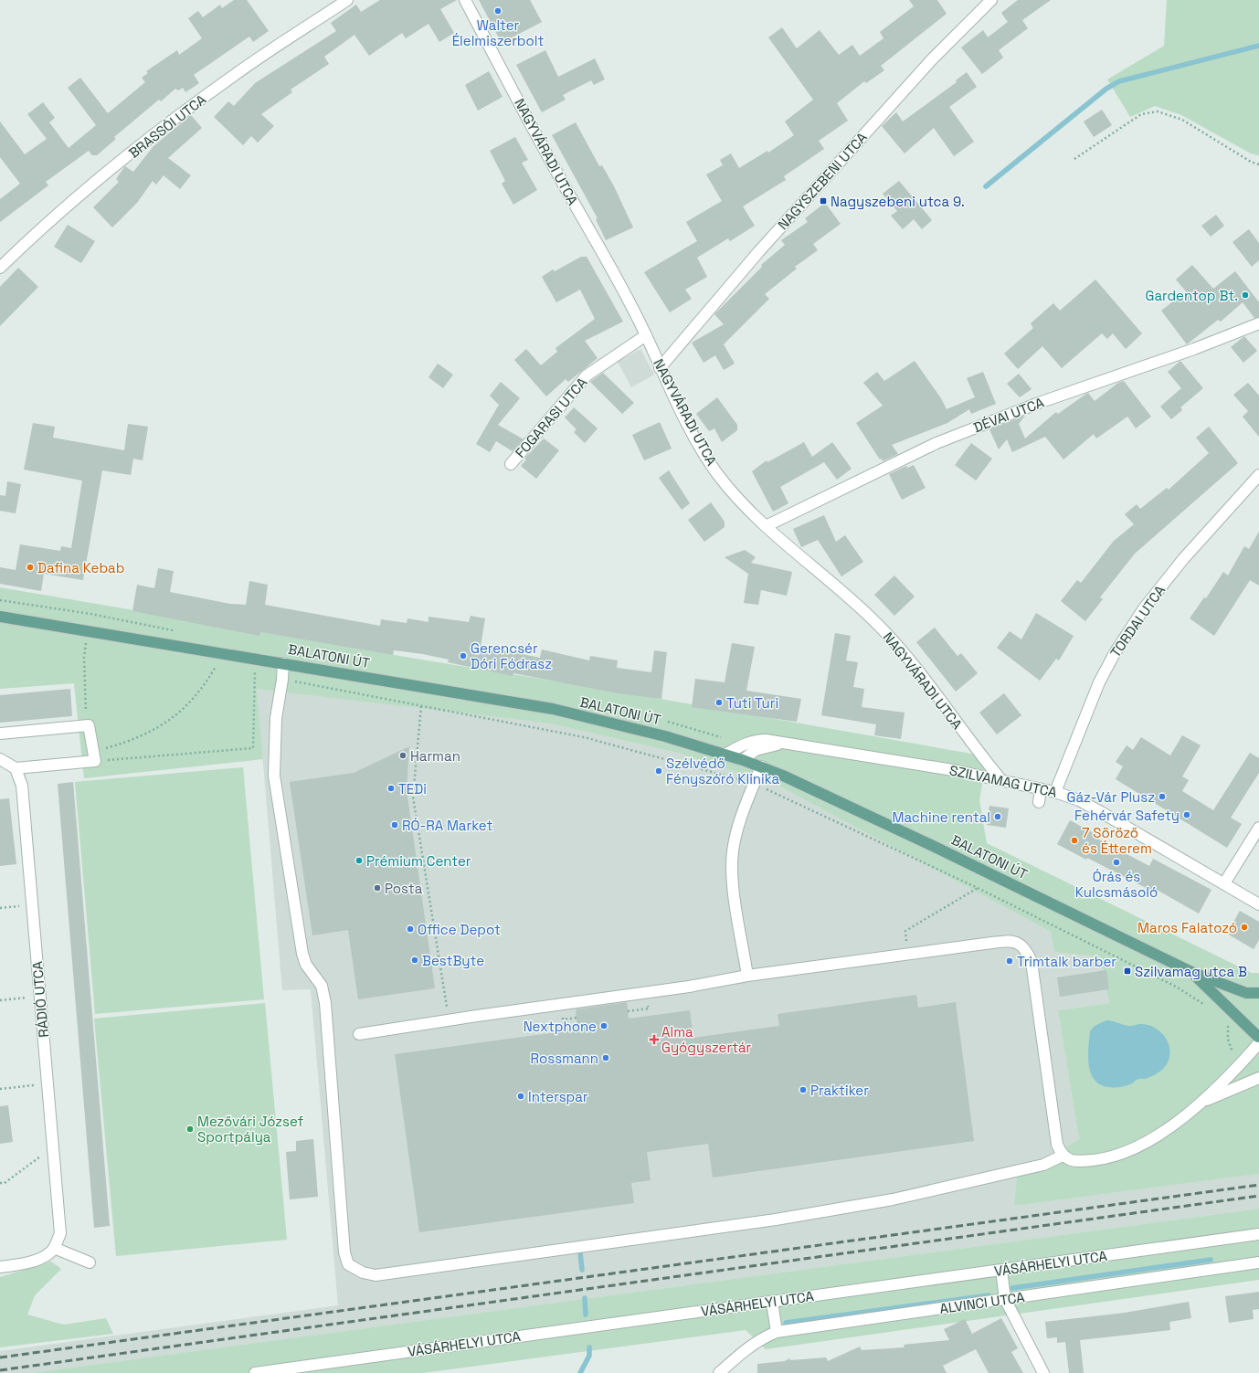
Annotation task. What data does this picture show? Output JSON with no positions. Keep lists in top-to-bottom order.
{
  "streets": {
    "main road": ["BALATONI ÚT"],
    "street": [
      "BRASSÓI UTCA",
      "NAGYVÁRADI UTCA",
      "NAGYSZEBENI UTCA",
      "DÉVAI UTCA",
      "FOGARASI UTCA",
      "TORDAI UTCA",
      "SZILVAMAG UTCA",
      "RÁDIÓ UTCA",
      "VÁSÁRHELYI UTCA",
      "ALVINCI UTCA"
    ]
  },
  "crossings": [
    ["NAGYVÁRADI UTCA", "NAGYSZEBENI UTCA"],
    ["NAGYVÁRADI UTCA", "DÉVAI UTCA"],
    ["NAGYVÁRADI UTCA", "FOGARASI UTCA"],
    ["NAGYVÁRADI UTCA", "SZILVAMAG UTCA"],
    ["TORDAI UTCA", "SZILVAMAG UTCA"],
    ["BALATONI ÚT", "SZILVAMAG UTCA"]
  ],
  "places": {
    "other": [
      "Walter Élelmiszerbolt",
      "Gardentop Bt.",
      "Dafina Kebab",
      "Gerencsér Dóri Fódrasz",
      "Tuti Turi",
      "Harman",
      "Szélvédő Fényszóró Klinika",
      "TEDi",
      "Gáz-Vár Plusz",
      "Fehérvár Safety",
      "Machine rental",
      "RÓ-RA Market",
      "7 Söröző és Étterem",
      "Prémium Center",
      "Órás és Kulcsmásoló",
      "Posta",
      "Maros Falatozó",
      "Office Depot",
      "BestByte",
      "Trimtalk barber",
      "Nextphone",
      "Rossmann",
      "Praktiker",
      "Interspar",
      "Mezővári József Sportpálya"
    ],
    "transit": ["Nagyszebeni utca 9.", "Szilvamag utca B"],
    "health": ["Alma Gyógyszertár"]
  }
}
